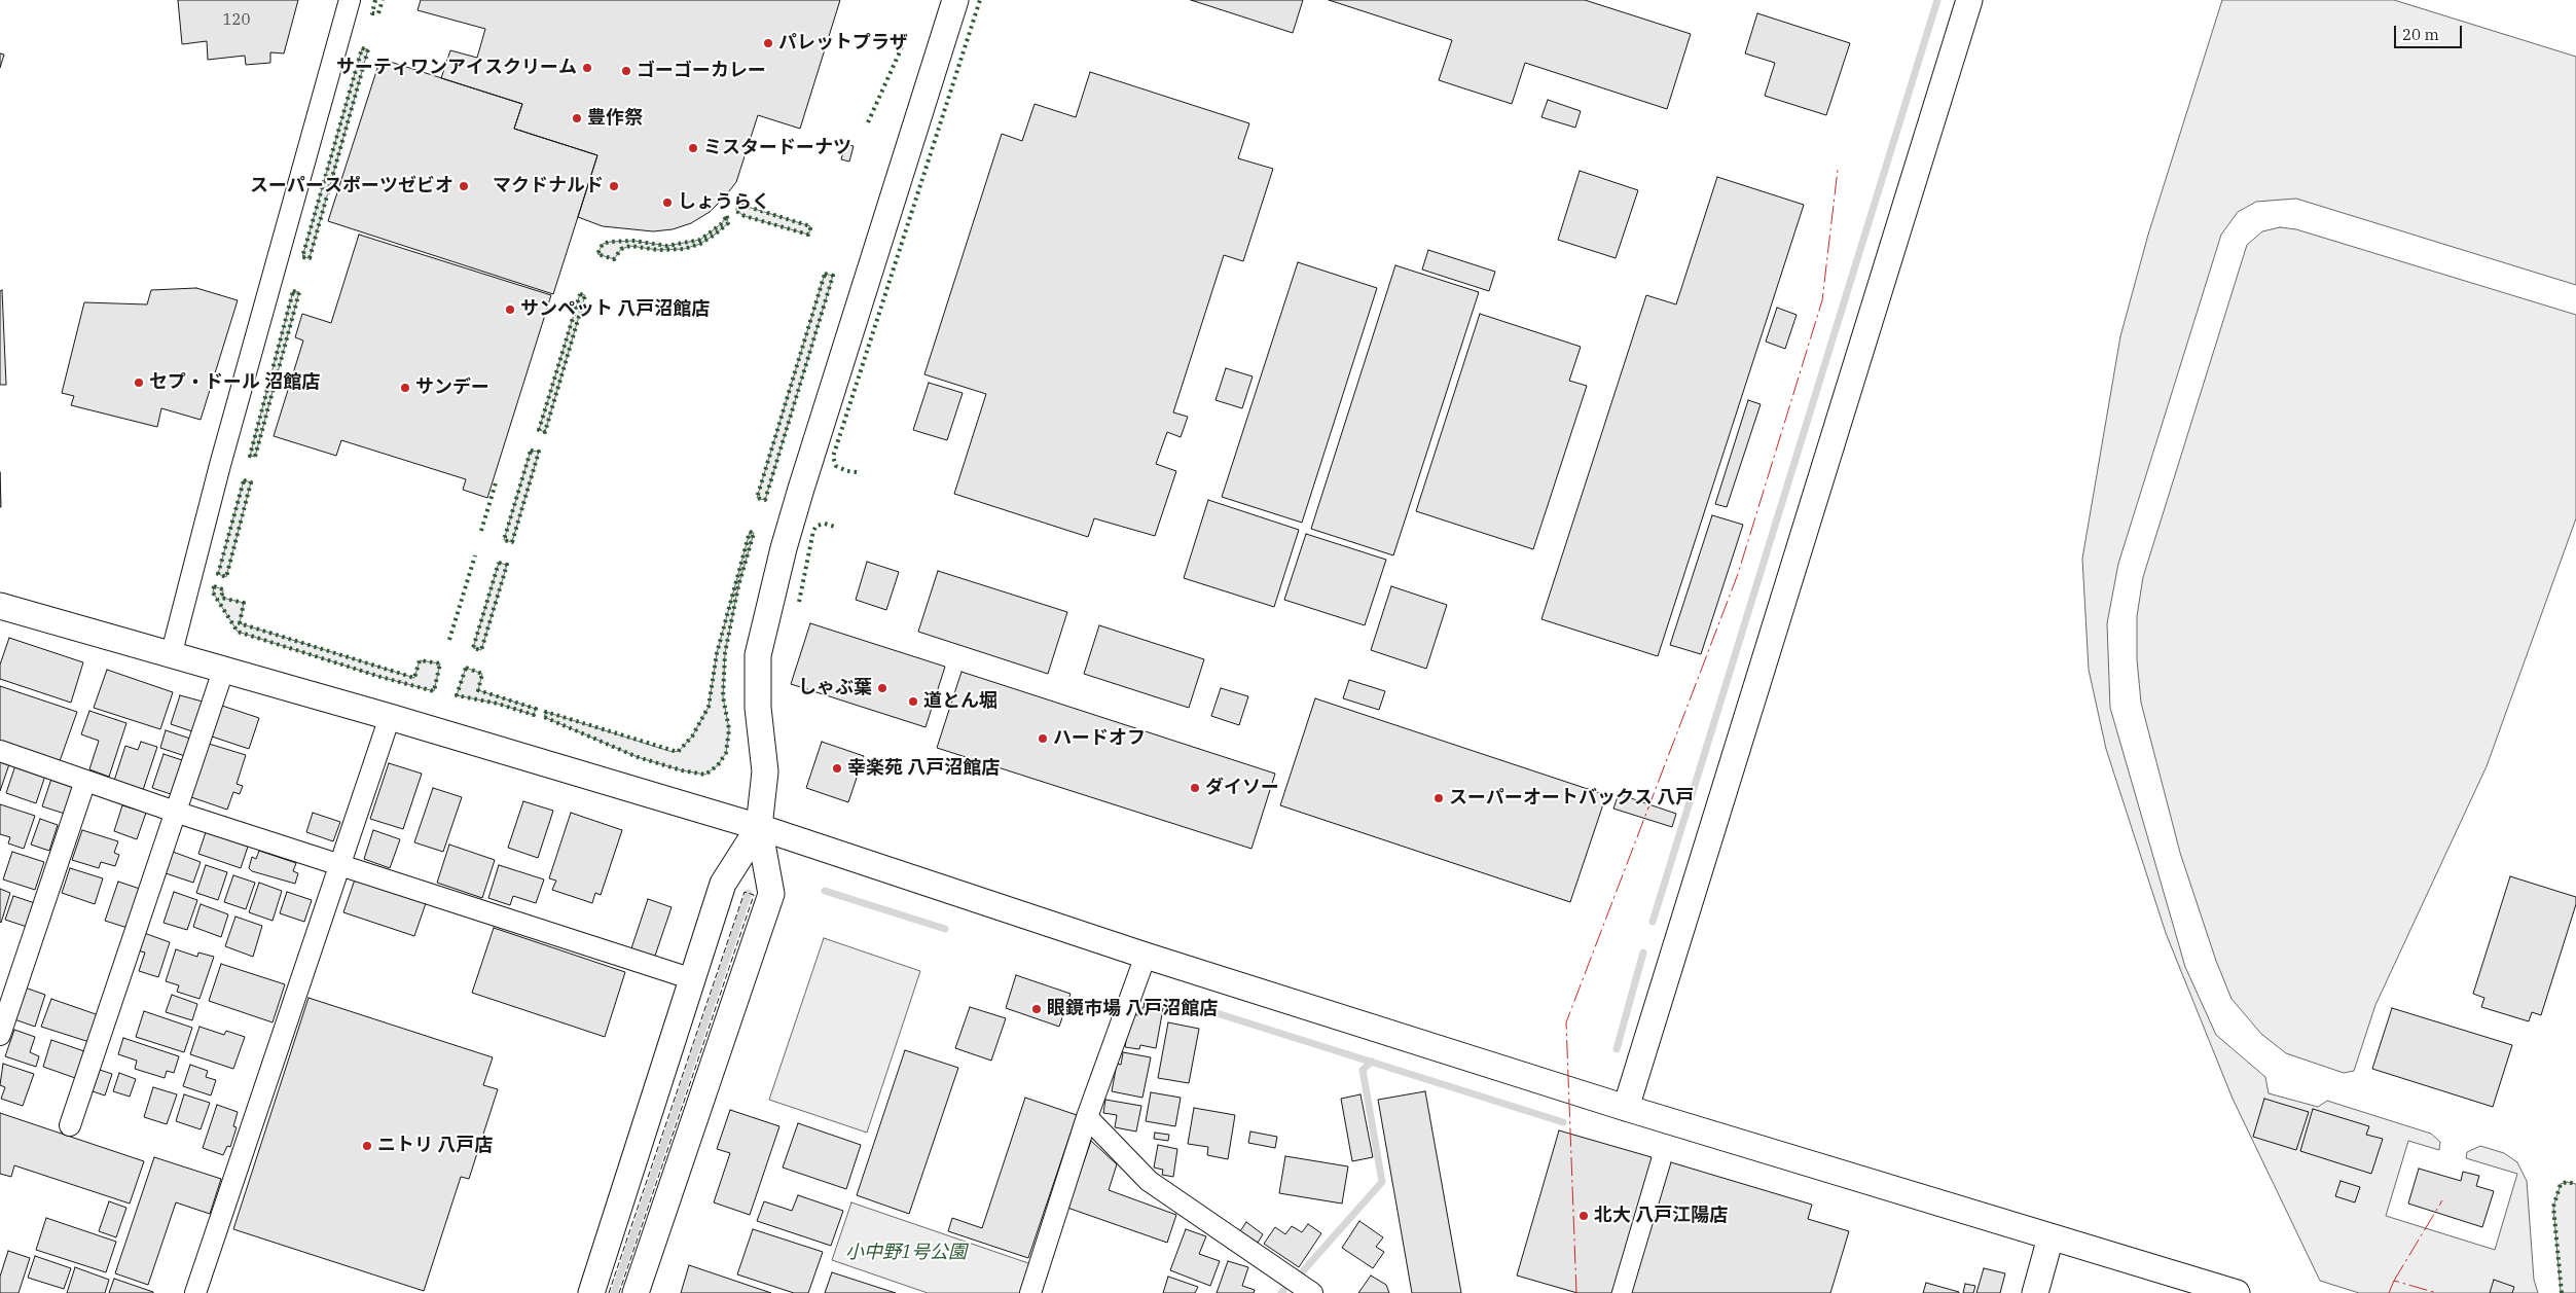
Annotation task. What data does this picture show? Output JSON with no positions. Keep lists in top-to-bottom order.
{
  "parks": ["小中野1号公園"],
  "places": [
    "パレットプラザ",
    "サーティワンアイスクリーム",
    "ゴーゴーカレー",
    "豊作祭",
    "ミスタードーナツ",
    "スーパースポーツゼビオ",
    "マクドナルド",
    "しょうらく",
    "サンペット 八戸沼館店",
    "セプ・ドール 沼館店",
    "サンデー",
    "しゃぶ葉",
    "道とん堀",
    "ハードオフ",
    "幸楽苑 八戸沼館店",
    "ダイソー",
    "スーパーオートバックス 八戸",
    "眼鏡市場 八戸沼館店",
    "ニトリ 八戸店",
    "北大 八戸江陽店"
  ],
  "house_numbers": ["120"],
  "scale_bar": "20 m"
}
